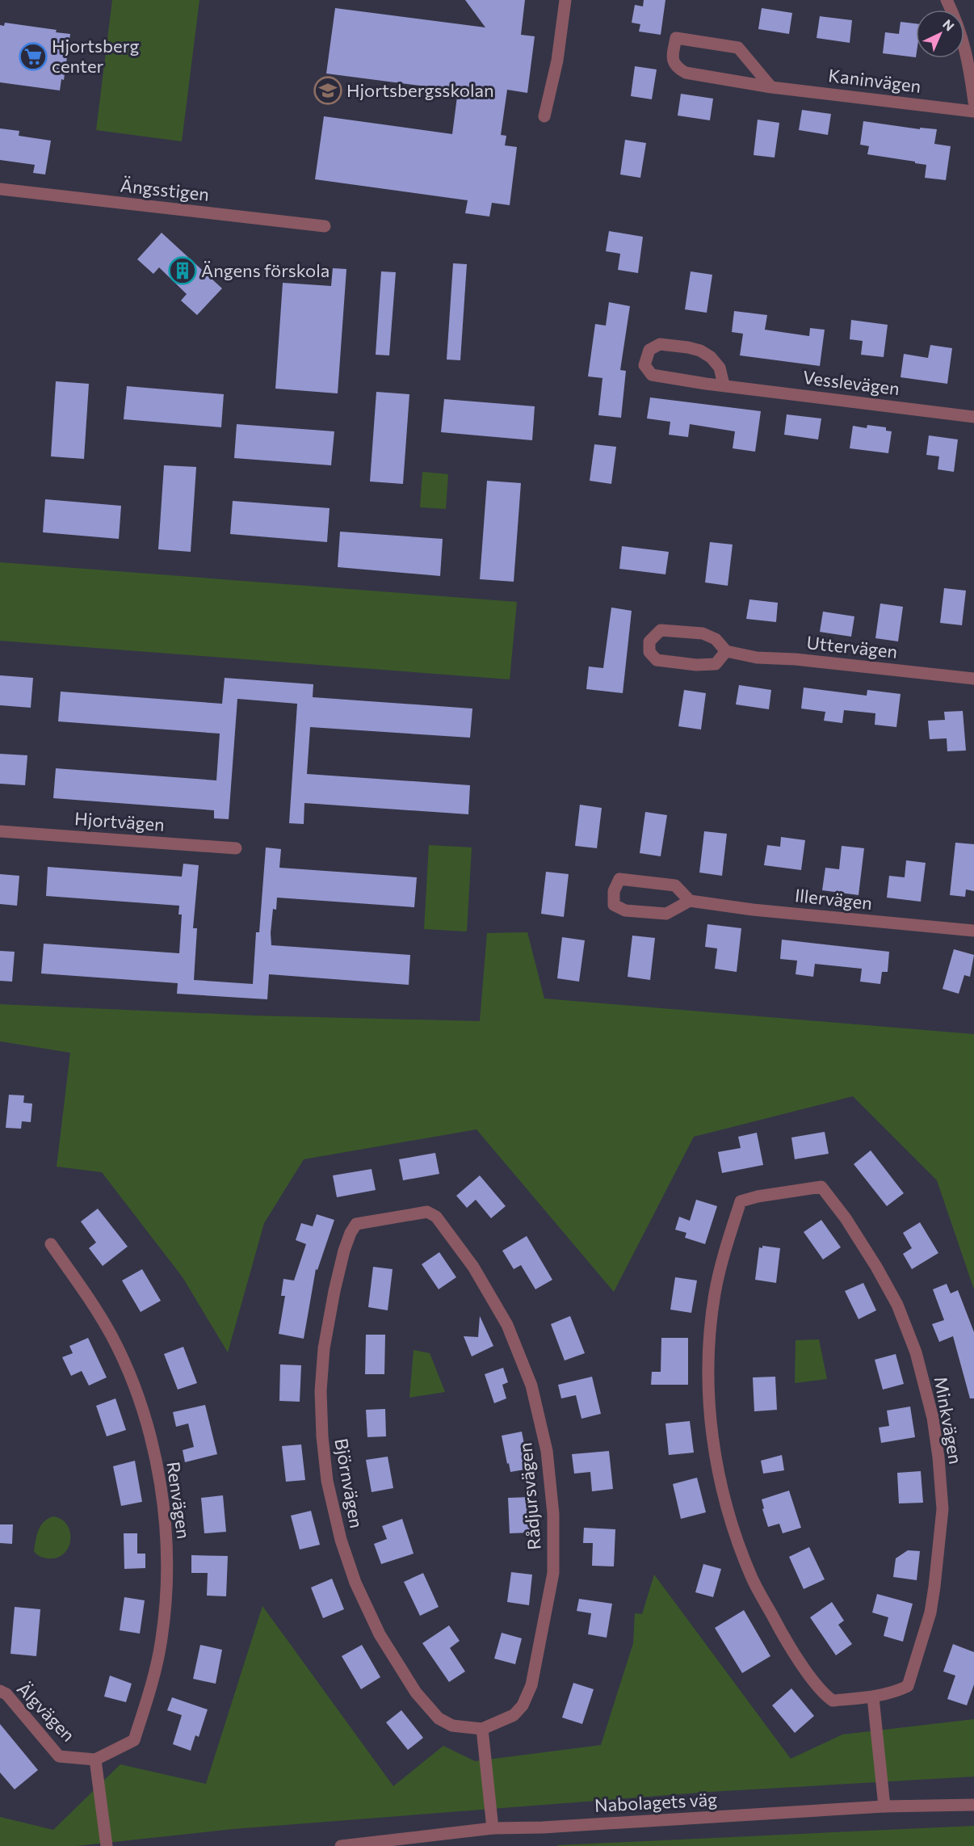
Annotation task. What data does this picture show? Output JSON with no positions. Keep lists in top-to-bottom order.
{
  "streets": {
    "street": [
      "Kaninvägen",
      "Ängsstigen",
      "Vesslevägen",
      "Uttervägen",
      "Hjortvägen",
      "Illervägen",
      "Minkvägen",
      "Björnvägen",
      "Rådjursvägen",
      "Renvägen",
      "Älgvägen",
      "Nabolagets väg"
    ]
  },
  "crossings": [
    ["Björnvägen", "Rådjursvägen"],
    ["Renvägen", "Älgvägen"]
  ],
  "places": {
    "supermarket": ["Hjortsberg center"],
    "school or university": ["Hjortsbergsskolan"],
    "building": ["Ängens förskola"]
  },
  "north": "top right"
}
